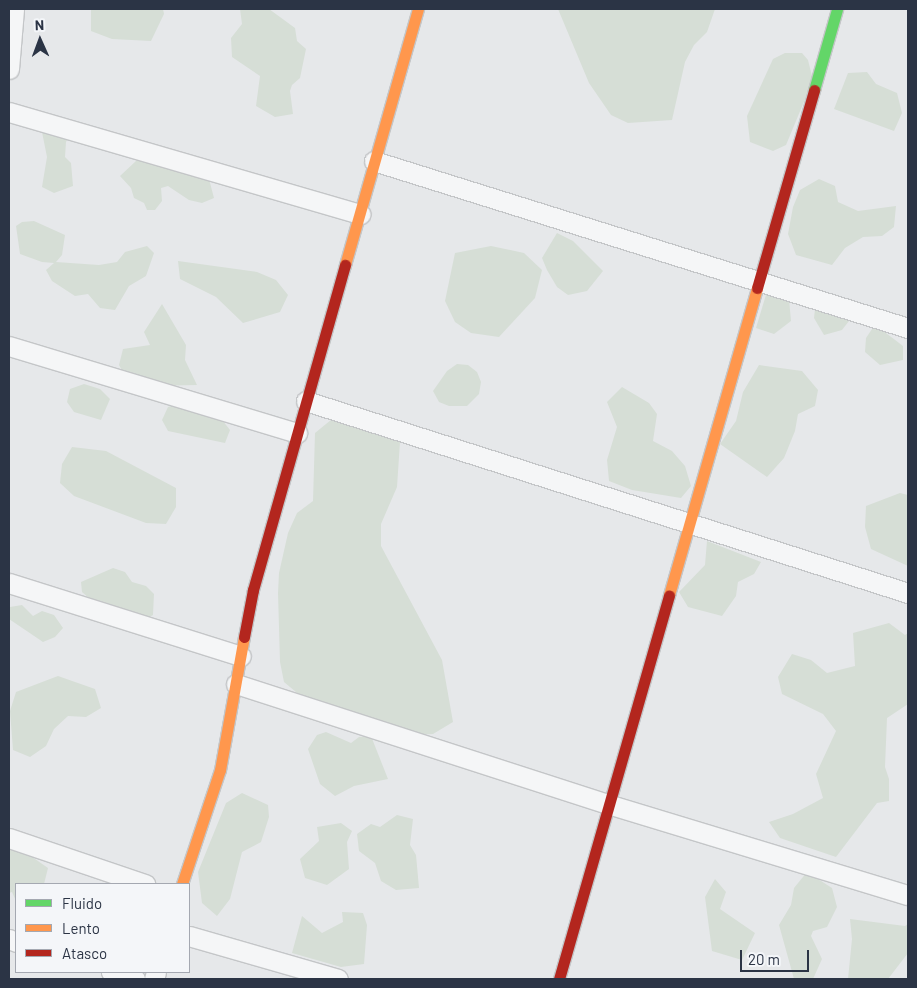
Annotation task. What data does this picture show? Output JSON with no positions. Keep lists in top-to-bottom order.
{
  "legend": ["Fluido", "Lento", "Atasco"],
  "scale_bar": "20 m",
  "north": "top"
}
